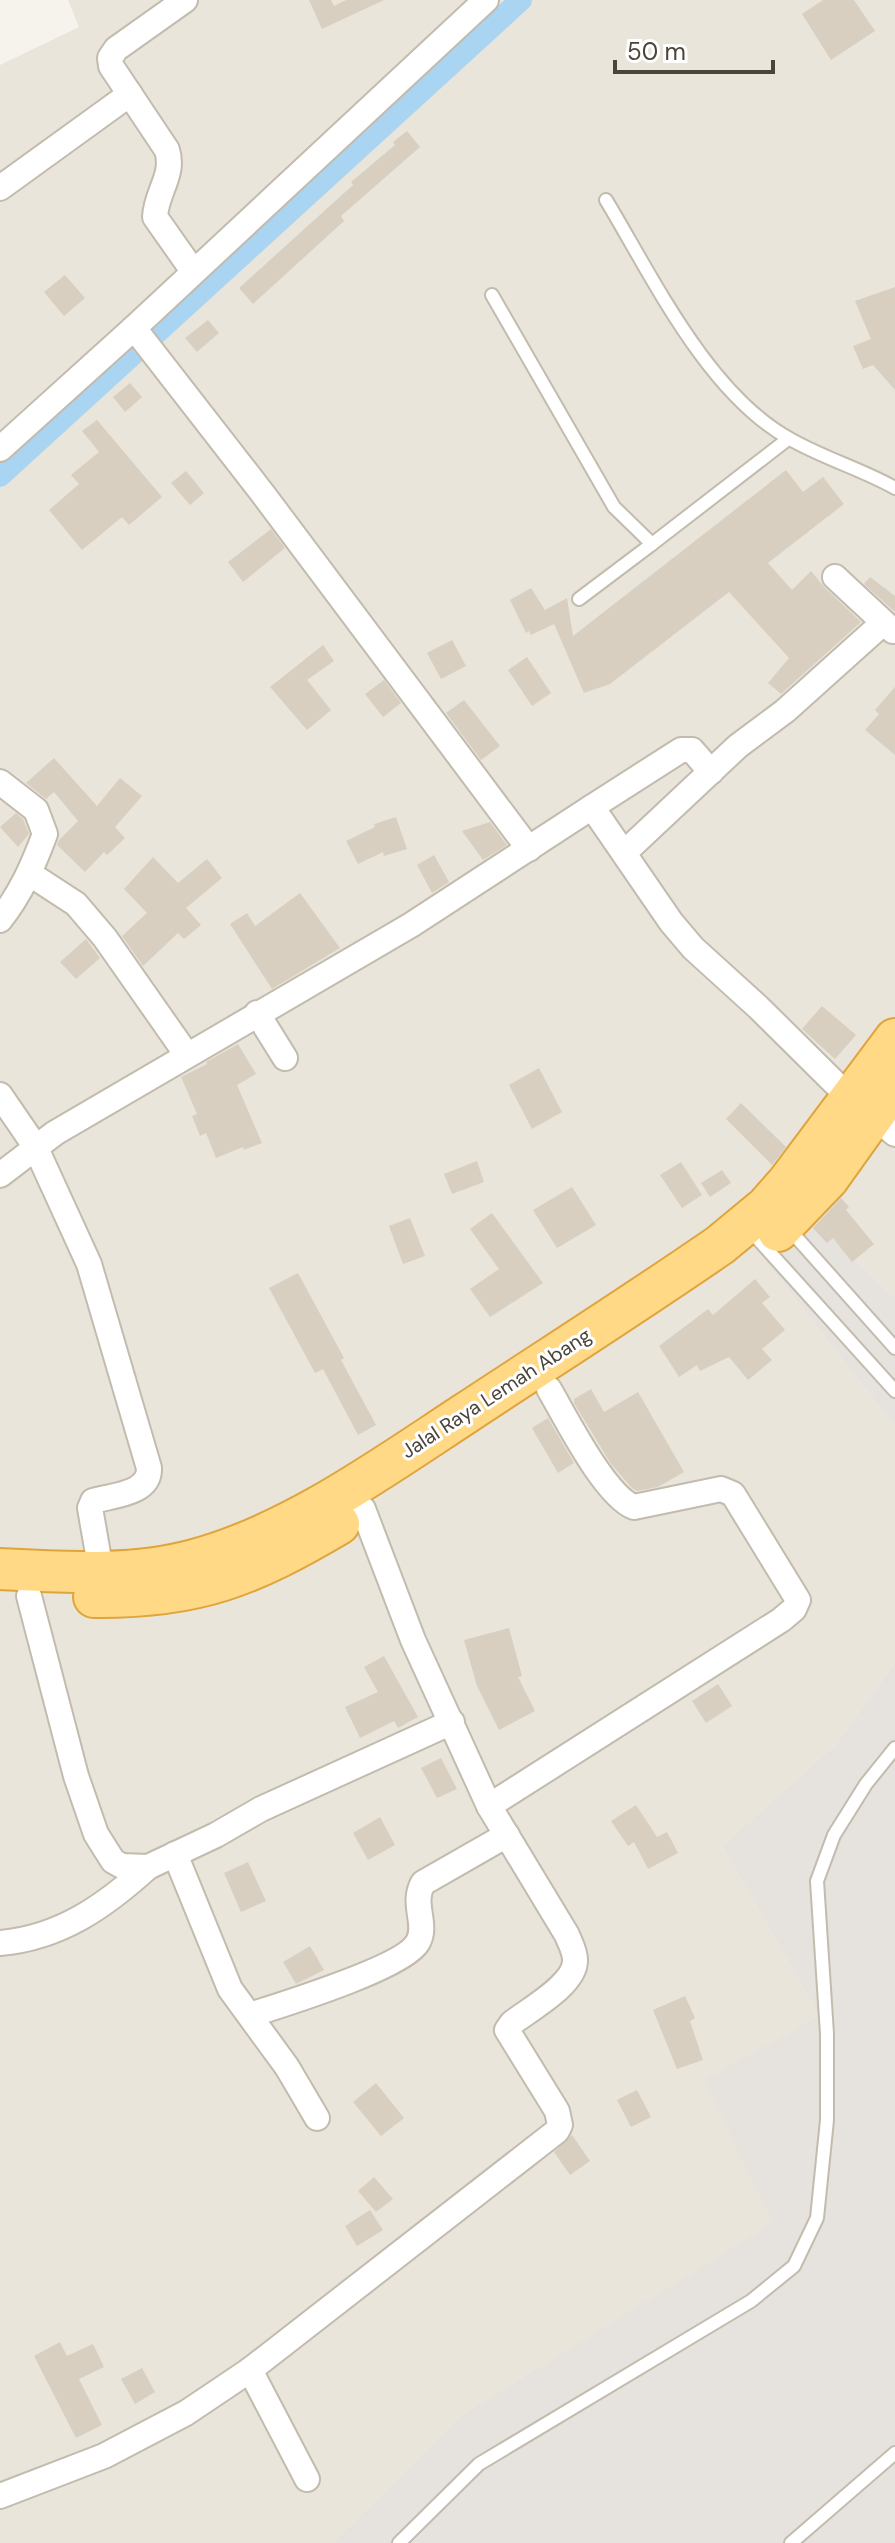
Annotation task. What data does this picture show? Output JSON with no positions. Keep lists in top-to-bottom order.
{
  "streets": {
    "highway": ["Jalal Raya Lemah Abang"]
  },
  "scale_bar": "50 m"
}
